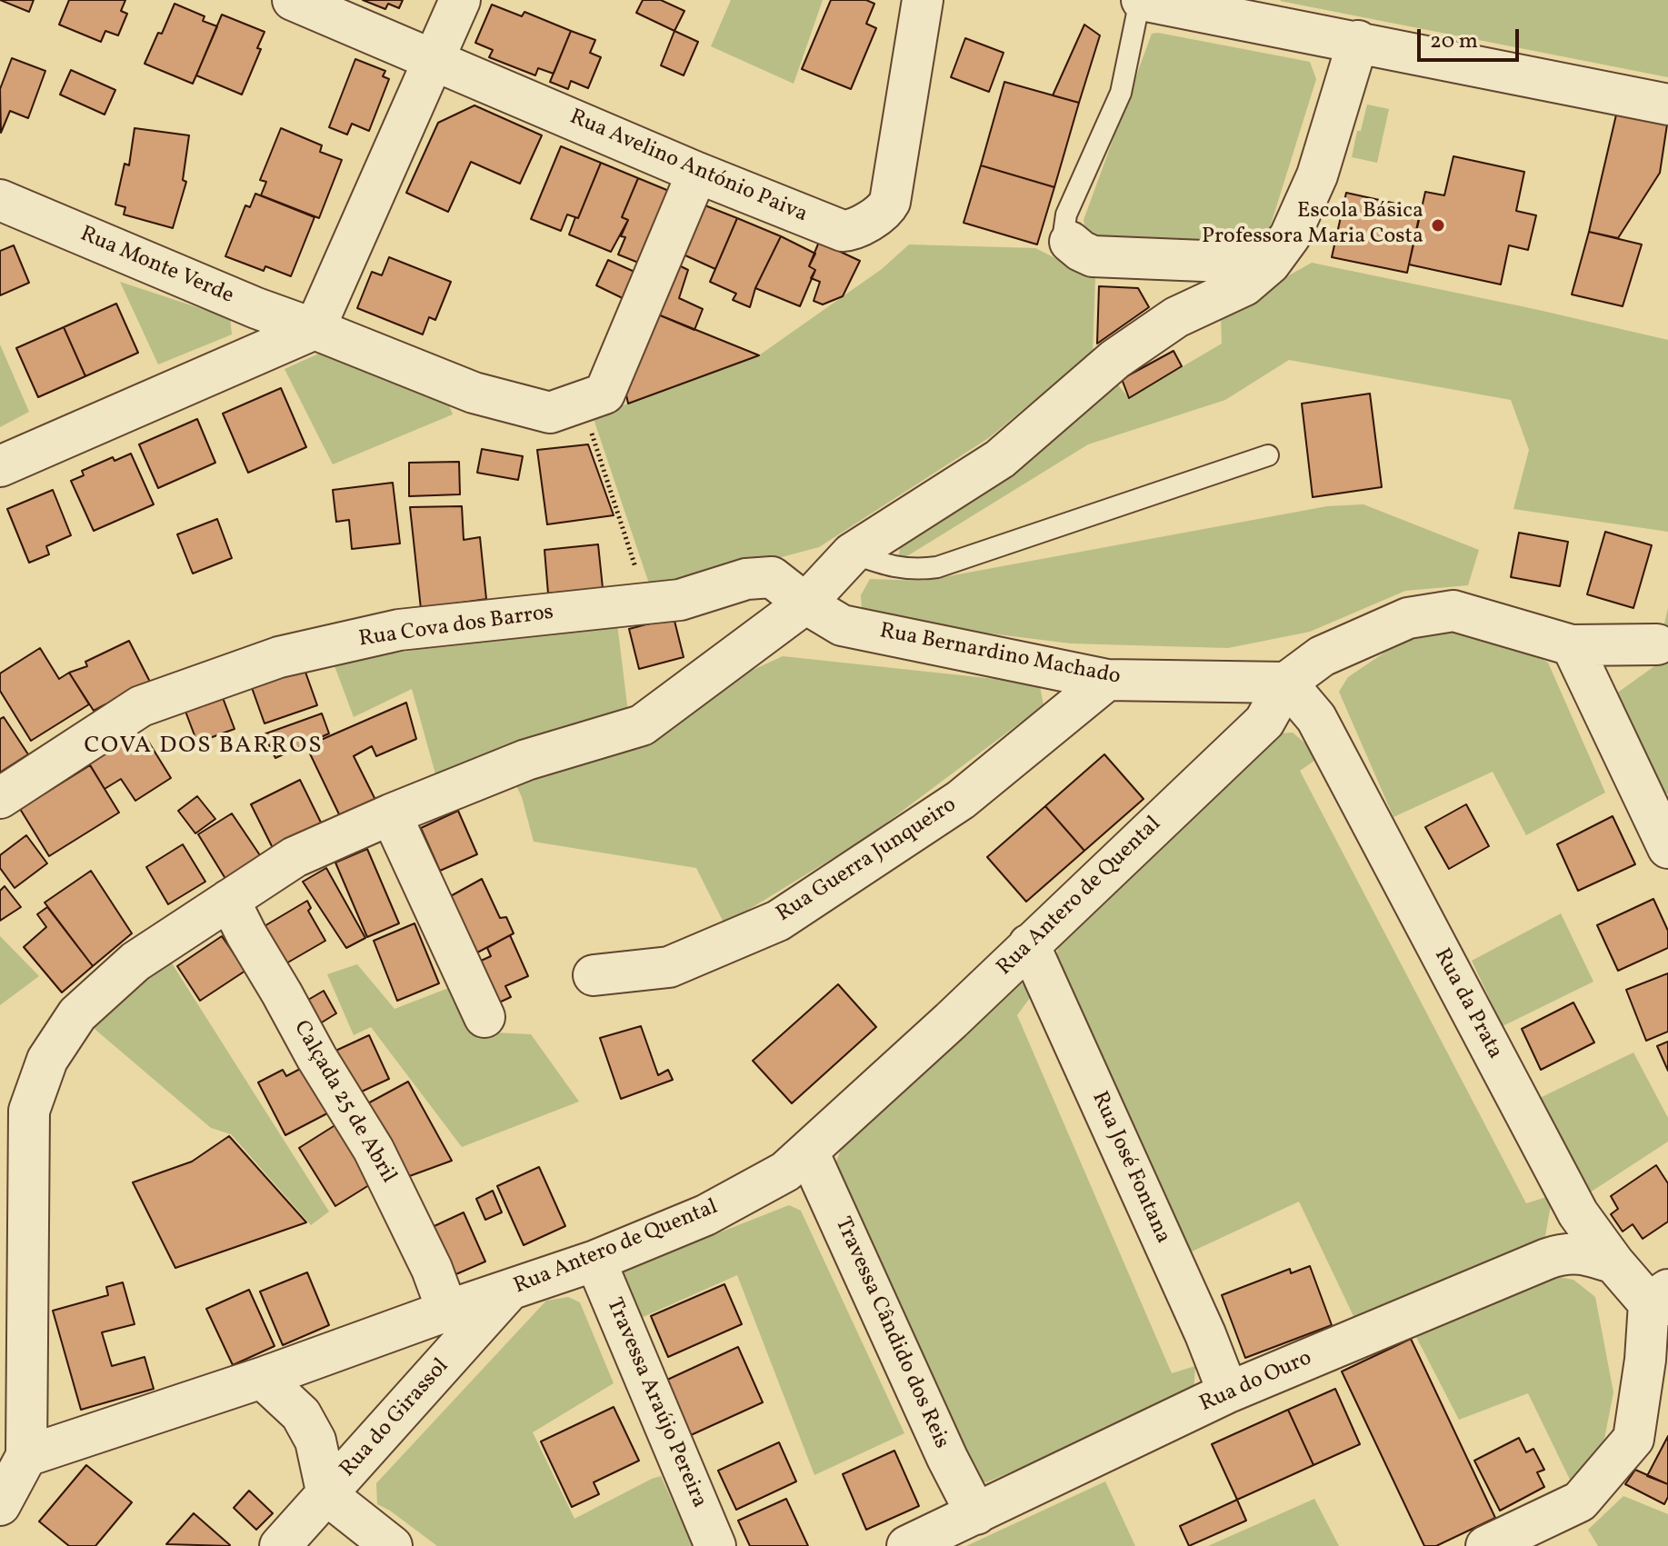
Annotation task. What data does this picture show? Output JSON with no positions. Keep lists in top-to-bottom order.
{
  "streets": {
    "street": [
      "Rua Avelino António Paiva",
      "Rua Monte Verde",
      "Rua Cova dos Barros",
      "Rua Bernardino Machado",
      "Rua Guerra Junqueiro",
      "Rua Antero de Quental",
      "Rua da Prata",
      "Calçada 25 de Abril",
      "Rua José Fontana",
      "Travessa Cândido dos Reis",
      "Rua do Ouro",
      "Travessa Araújo Pereira",
      "Rua do Girassol"
    ]
  },
  "crossings": [
    ["Rua Avelino António Paiva", "Rua Monte Verde"],
    ["Rua Cova dos Barros", "Rua Bernardino Machado"],
    ["Rua Bernardino Machado", "Rua Guerra Junqueiro"],
    ["Rua Bernardino Machado", "Rua Antero de Quental"],
    ["Rua Bernardino Machado", "Rua da Prata"],
    ["Rua Antero de Quental", "Rua da Prata"],
    ["Rua Antero de Quental", "Calçada 25 de Abril"],
    ["Rua Antero de Quental", "Rua José Fontana"],
    ["Rua Antero de Quental", "Travessa Cândido dos Reis"],
    ["Rua Antero de Quental", "Travessa Araújo Pereira"],
    ["Rua Antero de Quental", "Rua do Girassol"],
    ["Rua da Prata", "Rua do Ouro"],
    ["Rua José Fontana", "Rua do Ouro"],
    ["Travessa Cândido dos Reis", "Rua do Ouro"]
  ],
  "districts": ["COVA DOS BARROS"],
  "places": ["Escola Básica Professora Maria Costa"],
  "scale_bar": "20 m"
}
